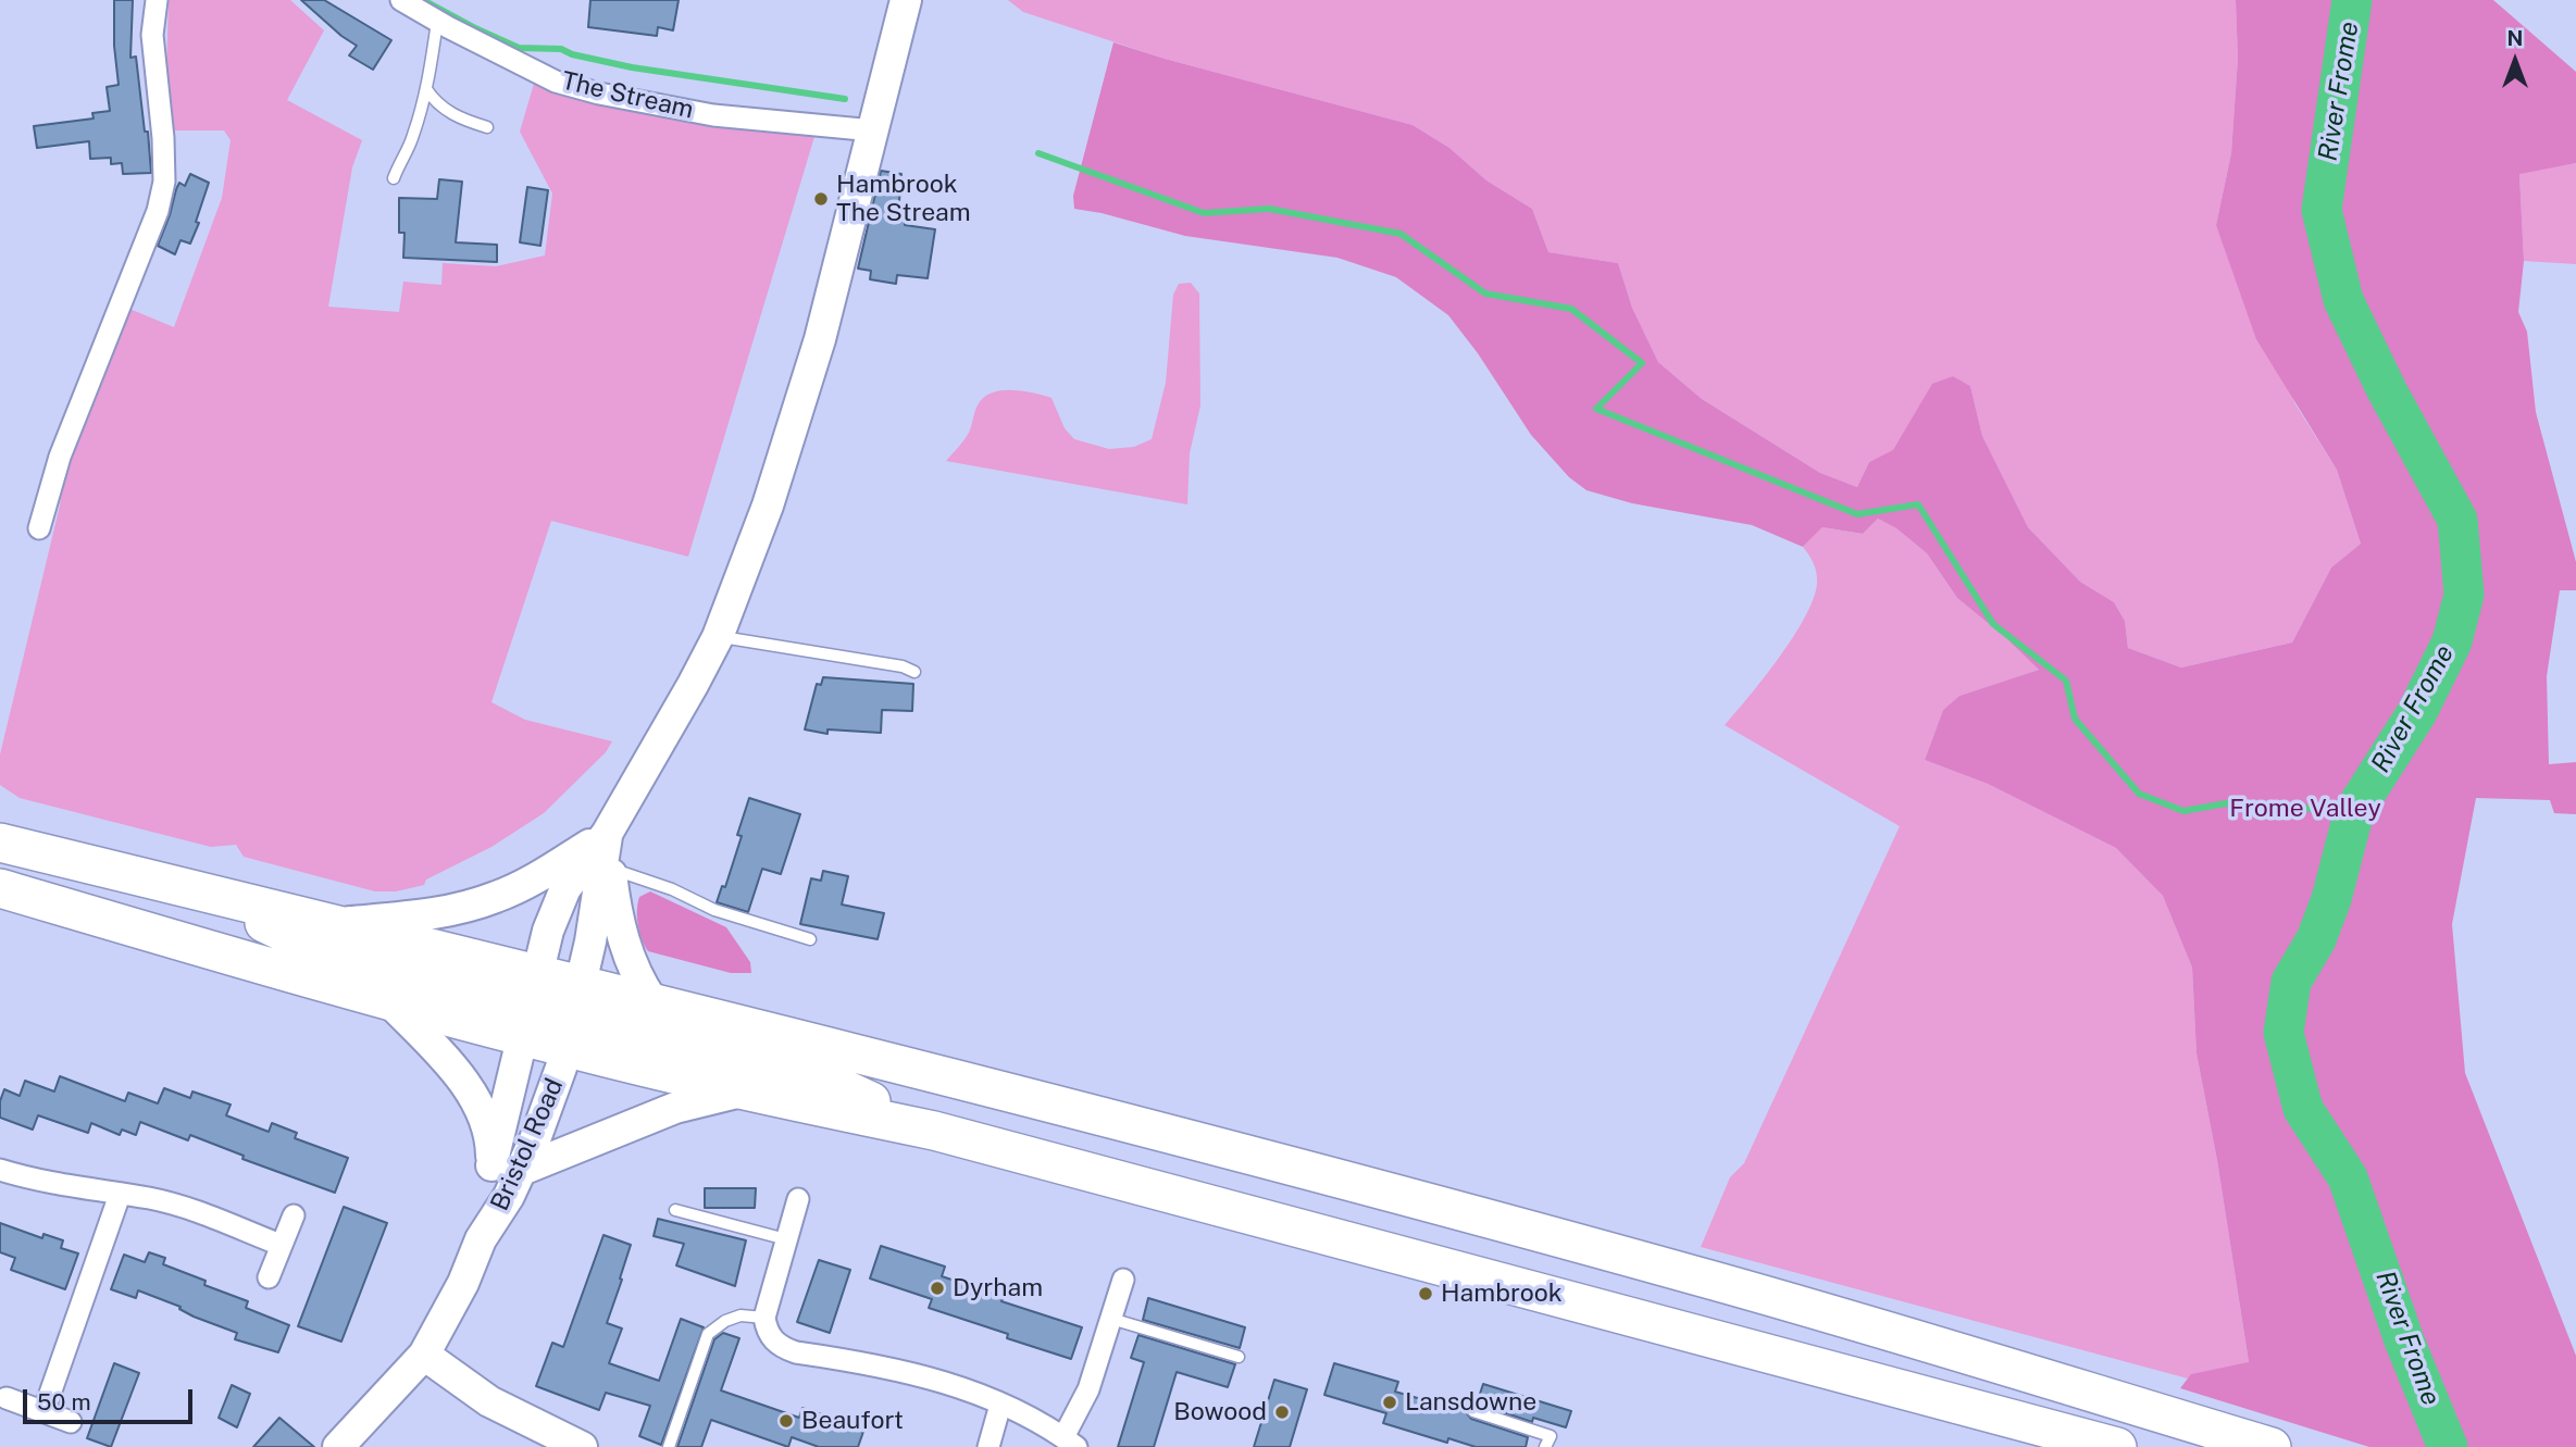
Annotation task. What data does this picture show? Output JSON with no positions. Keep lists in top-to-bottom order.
{
  "streets": {
    "main road": ["Bristol Road"],
    "street": ["The Stream"]
  },
  "water": ["River Frome"],
  "parks": ["Frome Valley"],
  "places": [
    "Hambrook The Stream",
    "Dyrham",
    "Hambrook",
    "Lansdowne",
    "Bowood",
    "Beaufort"
  ],
  "scale_bar": "50 m",
  "north": "top"
}
